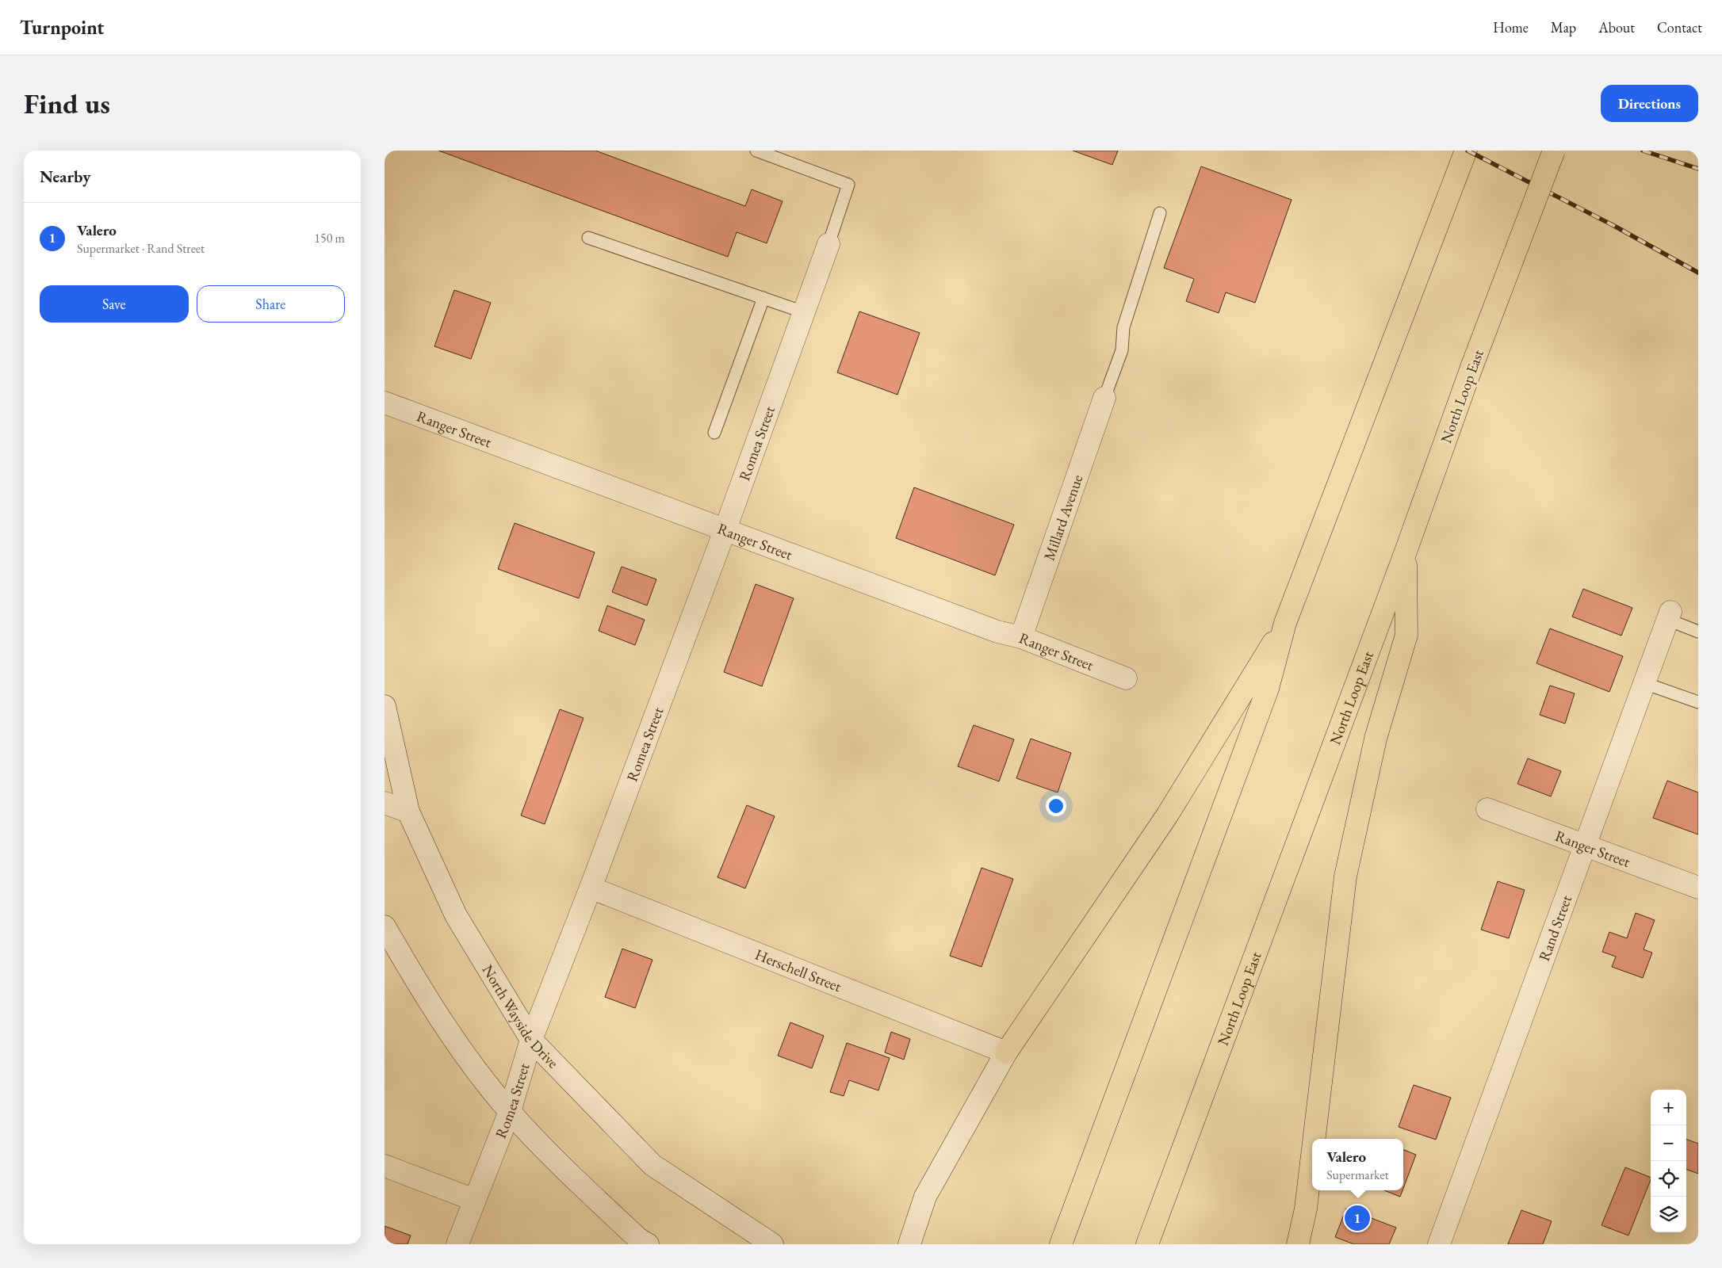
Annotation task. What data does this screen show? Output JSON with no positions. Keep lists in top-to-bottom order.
{
  "streets": {
    "highway": ["North Loop East"],
    "street": [
      "Ranger Street",
      "Romea Street",
      "Millard Avenue",
      "Rand Street",
      "Herschell Street",
      "North Wayside Drive"
    ]
  },
  "crossings": [
    ["Ranger Street", "Romea Street"],
    ["Ranger Street", "Millard Avenue"],
    ["Ranger Street", "Rand Street"],
    ["Romea Street", "Herschell Street"],
    ["Romea Street", "North Wayside Drive"]
  ],
  "page": {
    "header": "Turnpoint",
    "nav": [
      "Home",
      "Map",
      "About",
      "Contact"
    ],
    "buttons": [
      "Directions",
      ["Save", "Share"]
    ],
    "title": "Find us",
    "heading": "Nearby",
    "list": [
      {
        "mark": "1",
        "name": "Valero",
        "note": "Supermarket · Rand Street",
        "value": "150 m"
      }
    ],
    "map_buttons": ["+", "−"],
    "popup": ["Valero", "Supermarket"],
    "pins": "1"
  }
}
